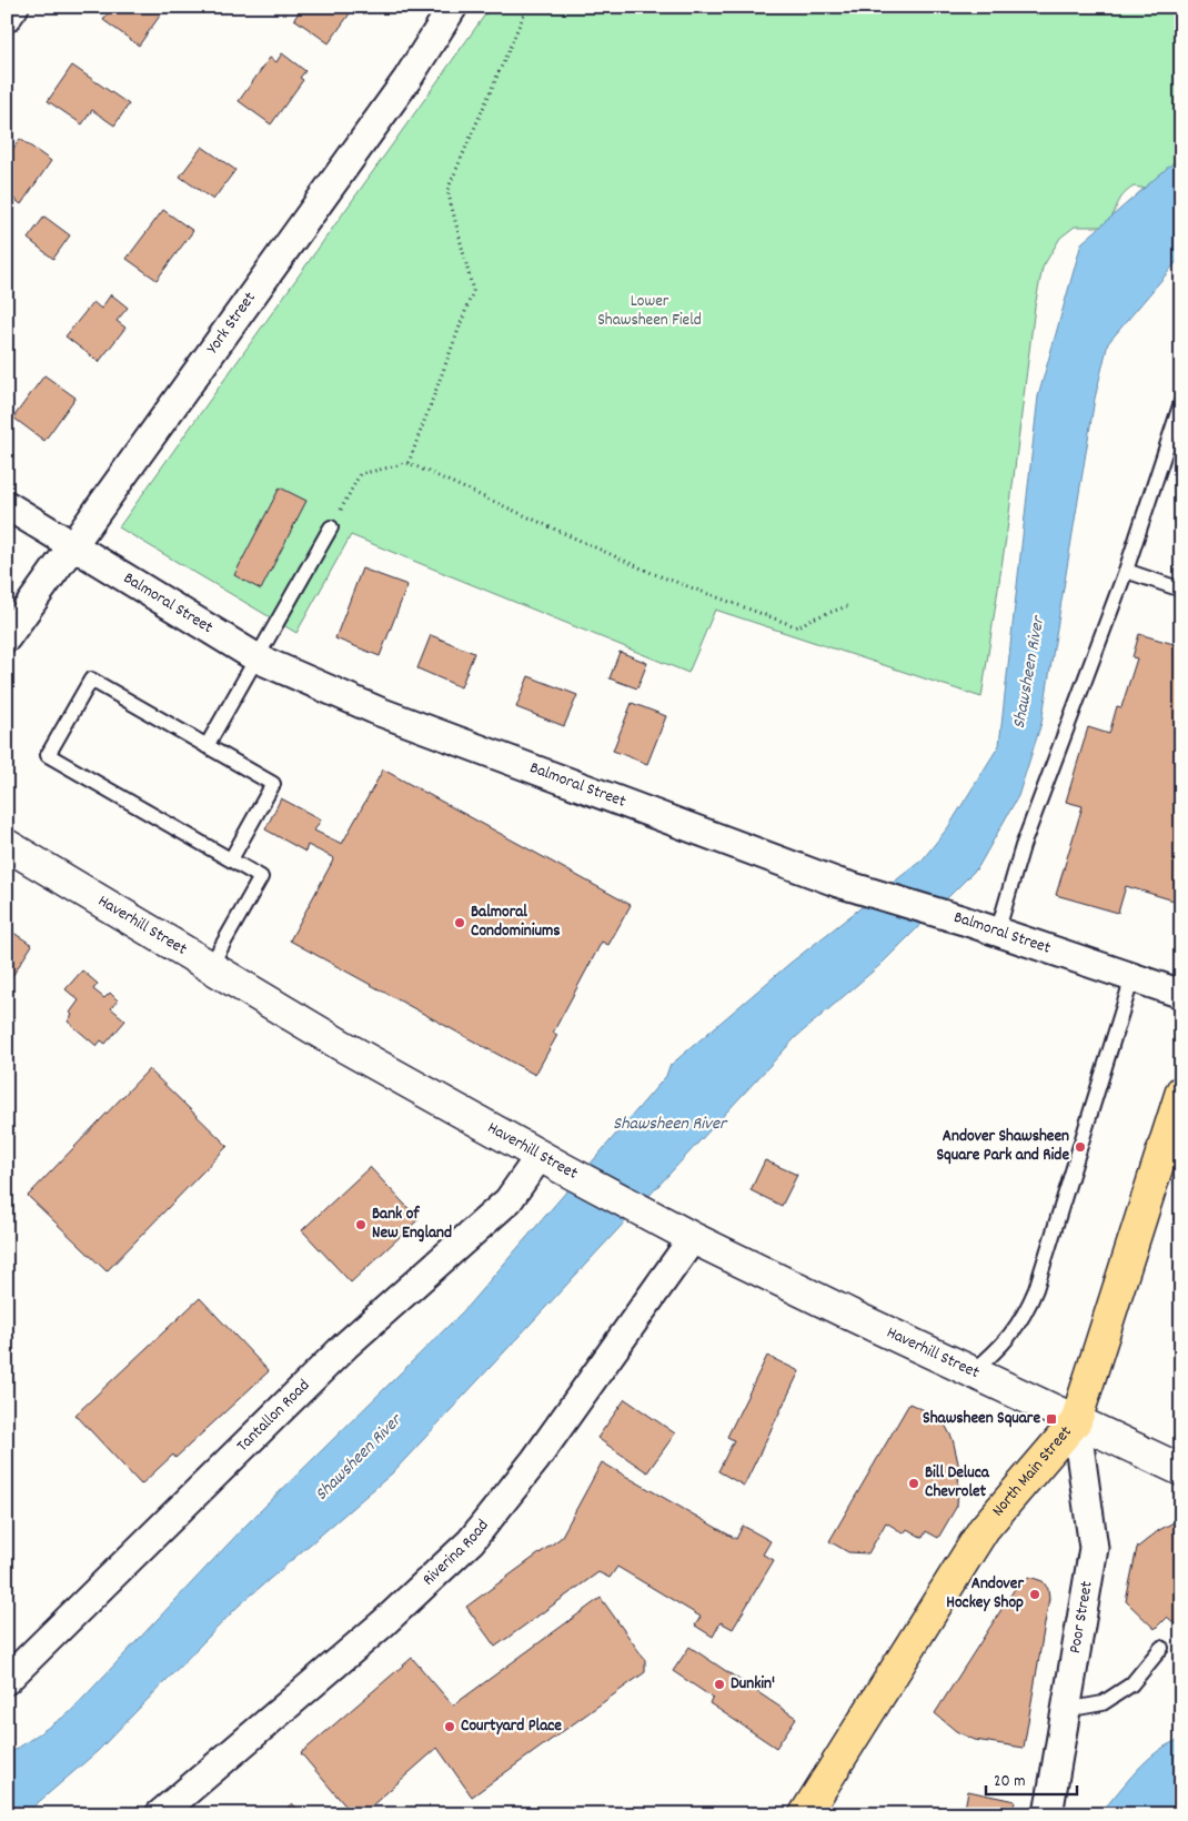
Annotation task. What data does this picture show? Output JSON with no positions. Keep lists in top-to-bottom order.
{
  "streets": {
    "main road": ["Haverhill Street", "North Main Street"],
    "street": [
      "York Street",
      "Balmoral Street",
      "Tantallon Road",
      "Riverina Road",
      "Poor Street"
    ]
  },
  "crossings": [
    ["York Street", "Balmoral Street"],
    ["Haverhill Street", "Tantallon Road"],
    ["Haverhill Street", "North Main Street"],
    ["Haverhill Street", "Riverina Road"],
    ["Haverhill Street", "Poor Street"],
    ["North Main Street", "Poor Street"]
  ],
  "water": ["Shawsheen River"],
  "parks": ["Lower Shawsheen Field"],
  "places": {
    "other": [
      "Balmoral Condominiums",
      "Andover Shawsheen Square Park and Ride",
      "Bank of New England",
      "Bill Deluca Chevrolet",
      "Andover Hockey Shop",
      "Dunkin'",
      "Courtyard Place"
    ],
    "transit": ["Shawsheen Square"]
  },
  "scale_bar": "20 m"
}
